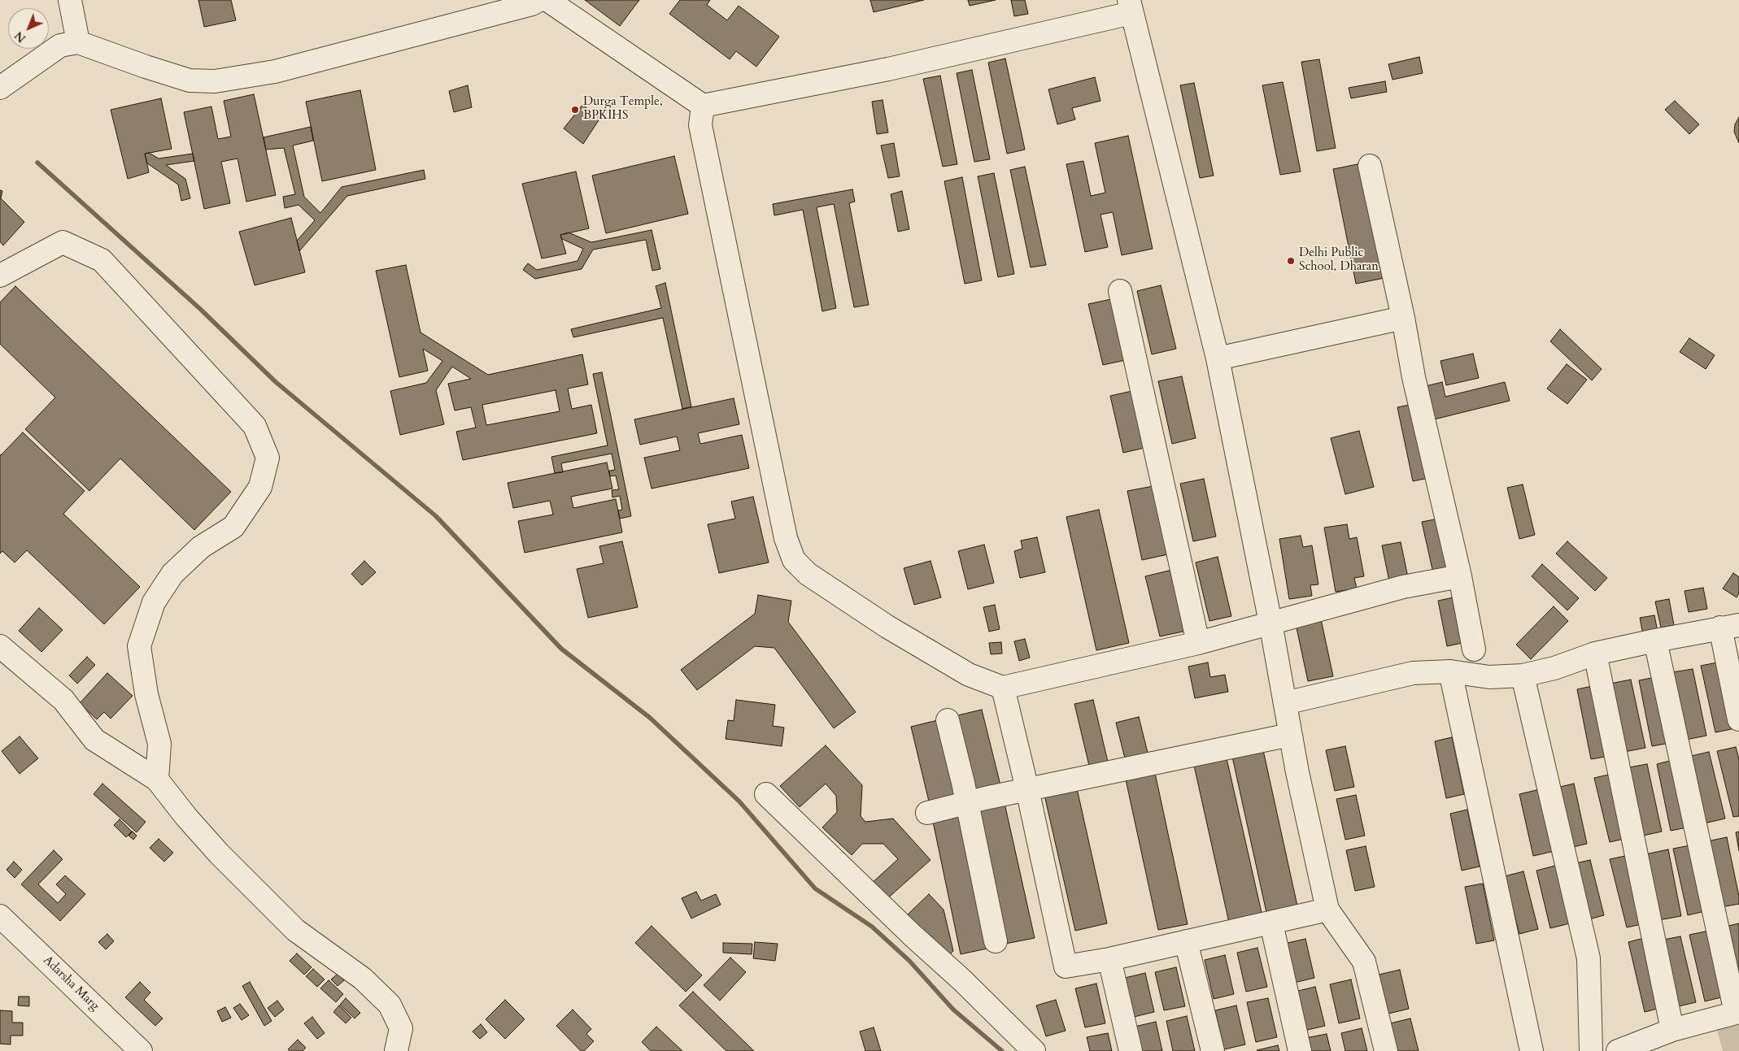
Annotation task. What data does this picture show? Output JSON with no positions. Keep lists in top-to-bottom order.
{
  "streets": {
    "street": ["Adarsha Marg"]
  },
  "places": ["Durga Temple, BPKIHS", "Delhi Public School, Dharan"],
  "north": "bottom left"
}
